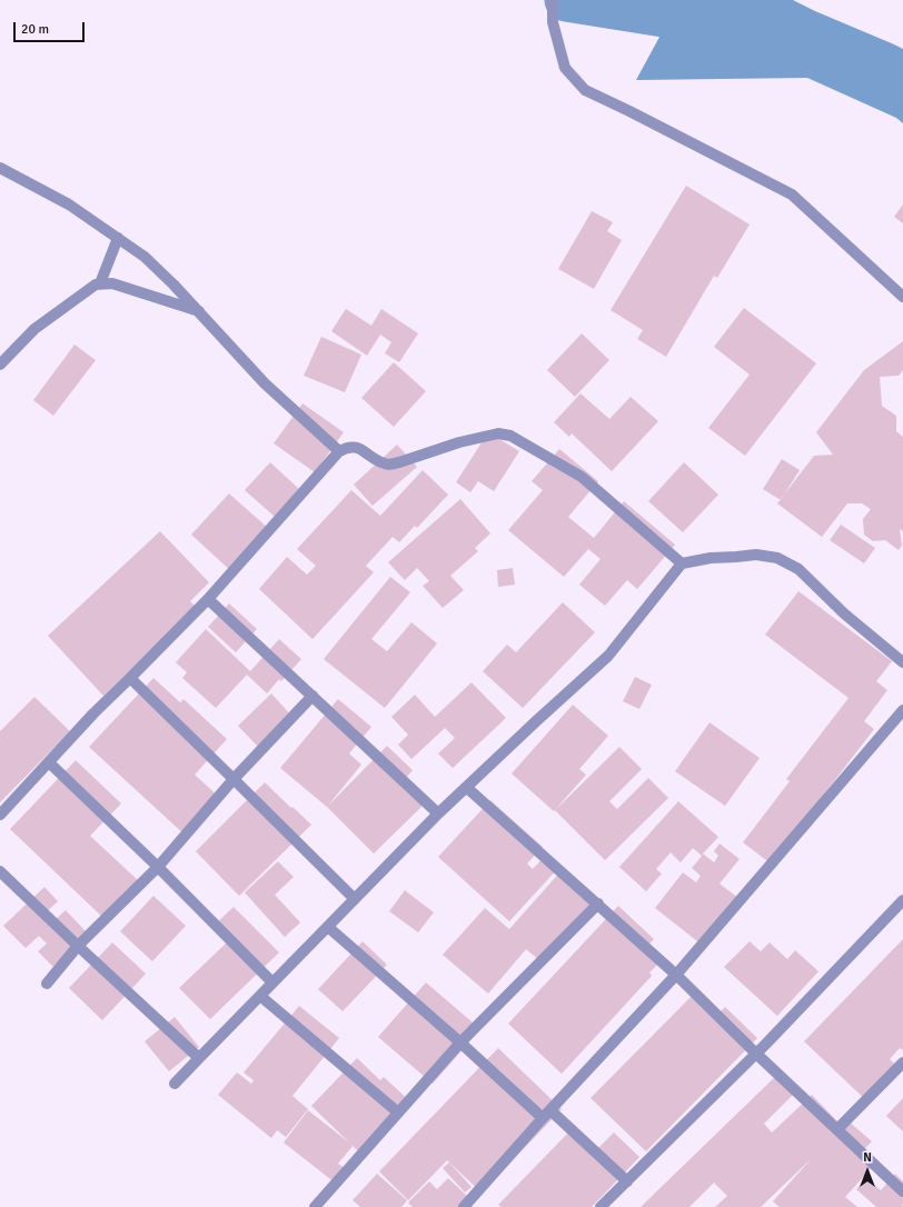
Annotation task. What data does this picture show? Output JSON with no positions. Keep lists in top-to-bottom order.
{
  "scale_bar": "20 m",
  "north": "top"
}
